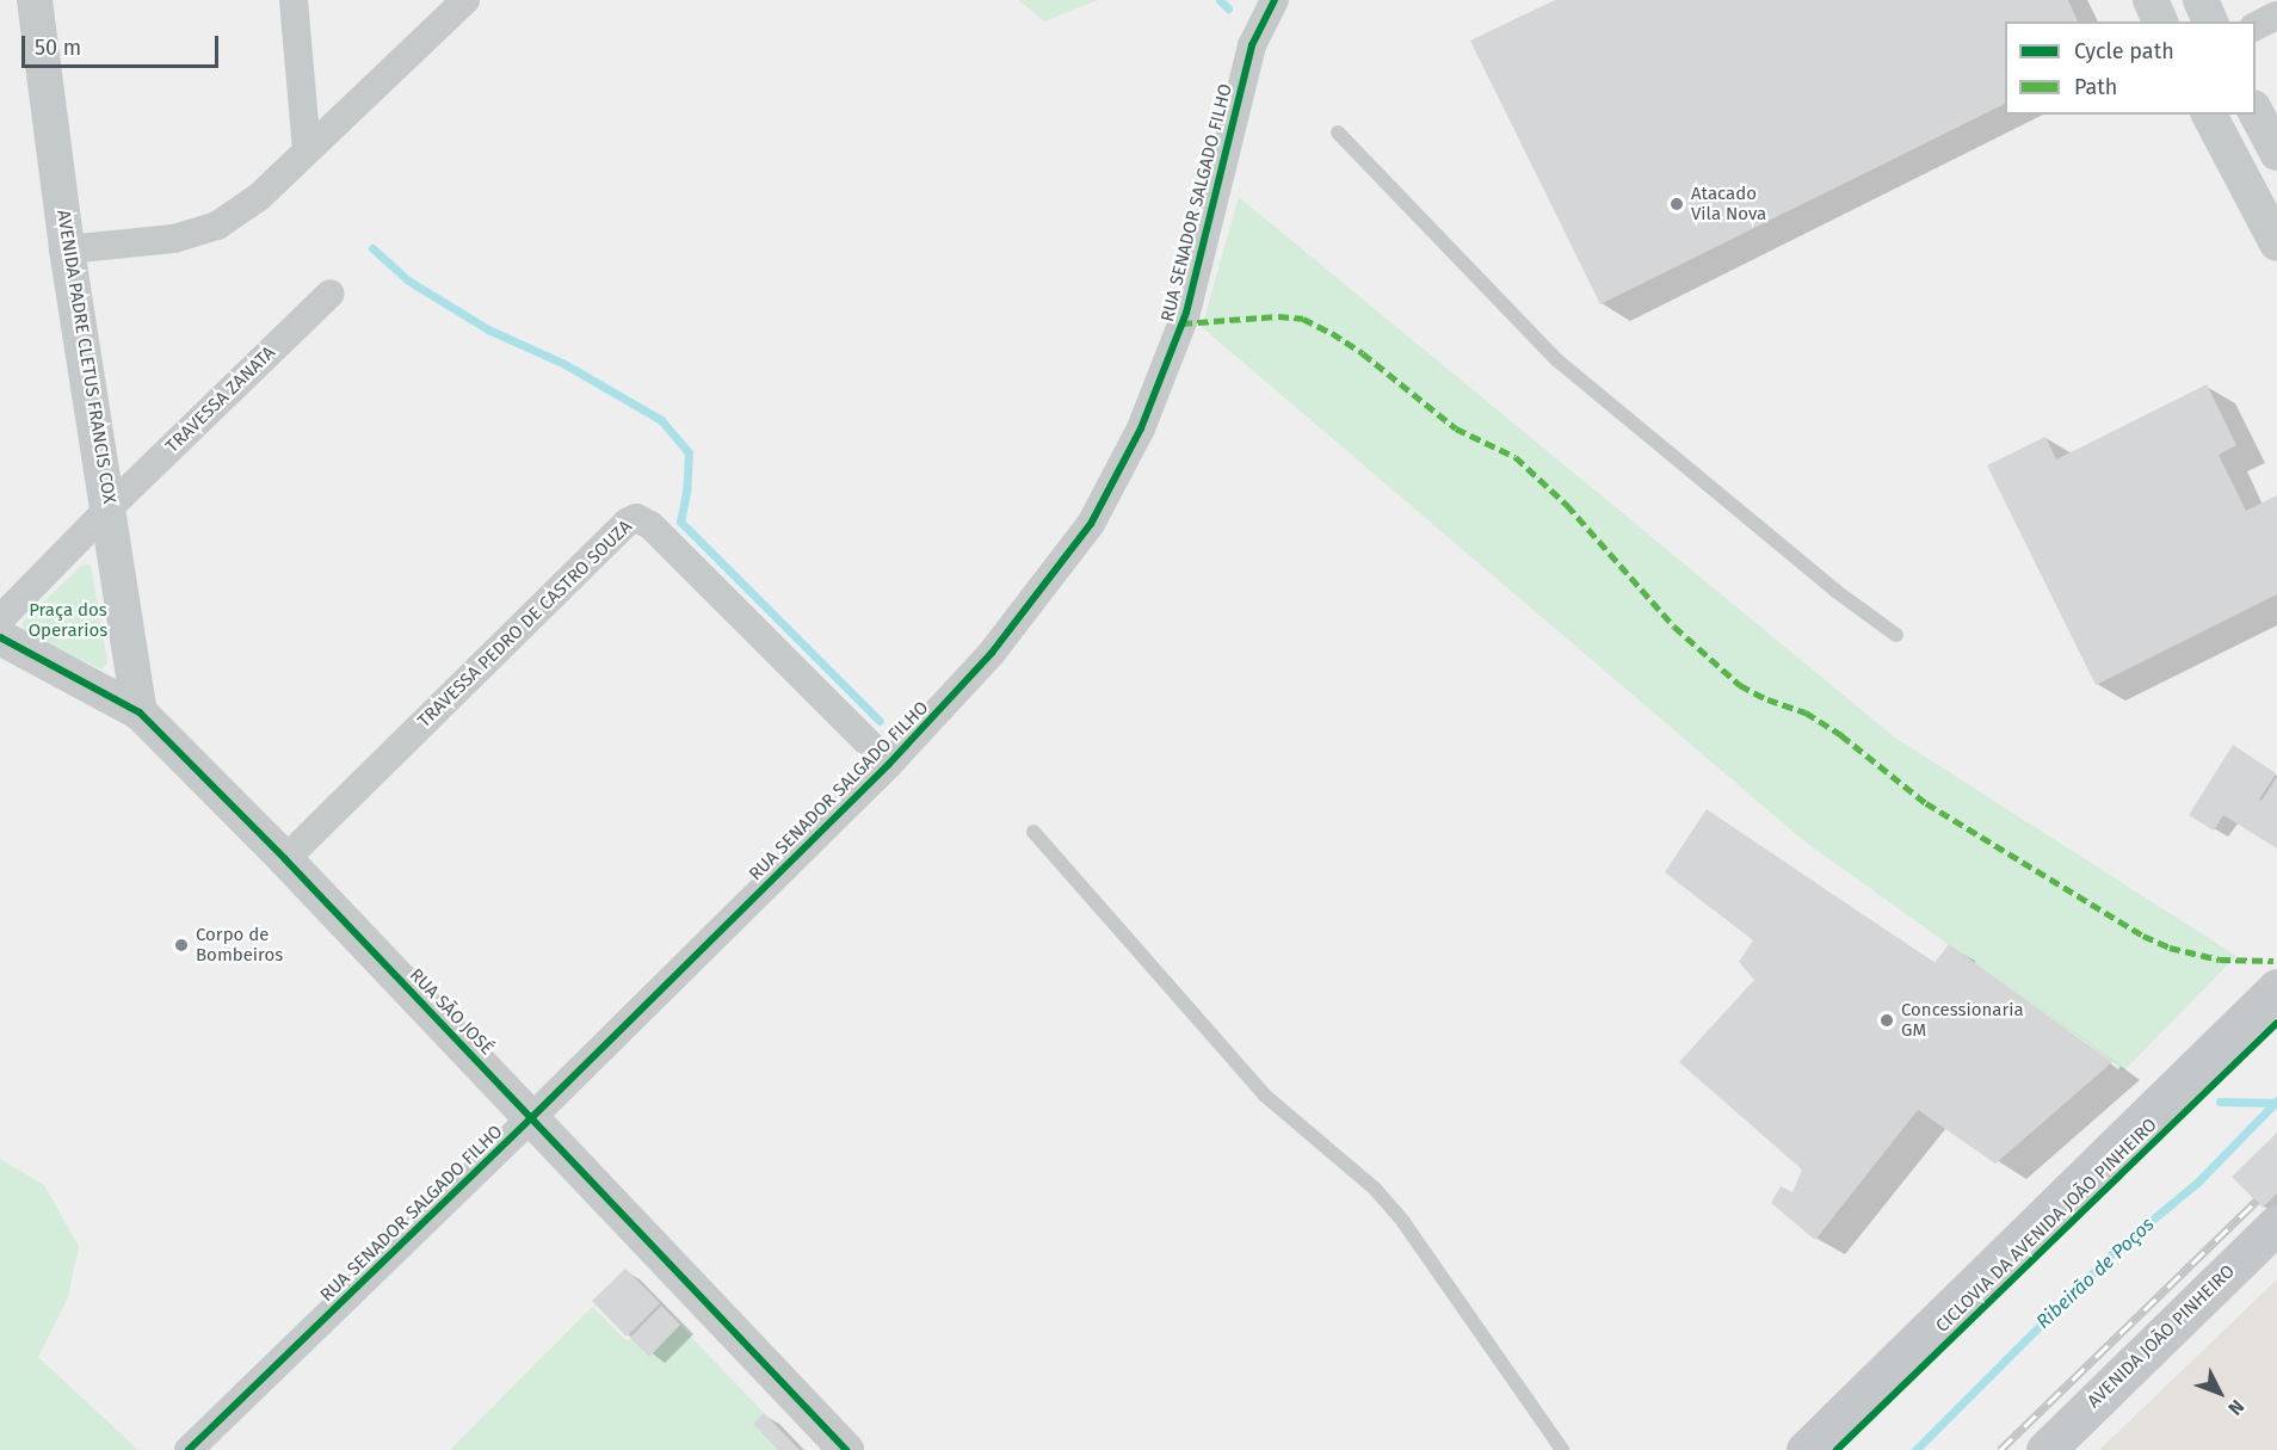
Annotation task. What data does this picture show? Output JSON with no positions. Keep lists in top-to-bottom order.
{
  "streets": {
    "main road": ["AVENIDA JOÃO PINHEIRO"],
    "street": [
      "RUA SENADOR SALGADO FILHO",
      "AVENIDA PADRE CLETUS FRANCIS COX",
      "TRAVESSA ZANATA",
      "TRAVESSA PEDRO DE CASTRO SOUZA",
      "RUA SÃO JOSÉ"
    ],
    "cycle path": ["CICLOVIA DA AVENIDA JOÃO PINHEIRO"]
  },
  "crossings": [
    ["RUA SENADOR SALGADO FILHO", "TRAVESSA PEDRO DE CASTRO SOUZA"],
    ["RUA SENADOR SALGADO FILHO", "RUA SÃO JOSÉ"],
    ["AVENIDA PADRE CLETUS FRANCIS COX", "TRAVESSA ZANATA"],
    ["AVENIDA PADRE CLETUS FRANCIS COX", "RUA SÃO JOSÉ"],
    ["TRAVESSA PEDRO DE CASTRO SOUZA", "RUA SÃO JOSÉ"]
  ],
  "water": ["Ribeirão de Poços"],
  "parks": ["Praça dos Operarios"],
  "places": ["Atacado Vila Nova", "Corpo de Bombeiros", "Concessionaria GM"],
  "legend": ["Cycle path", "Path"],
  "scale_bar": "50 m",
  "north": "bottom right"
}
